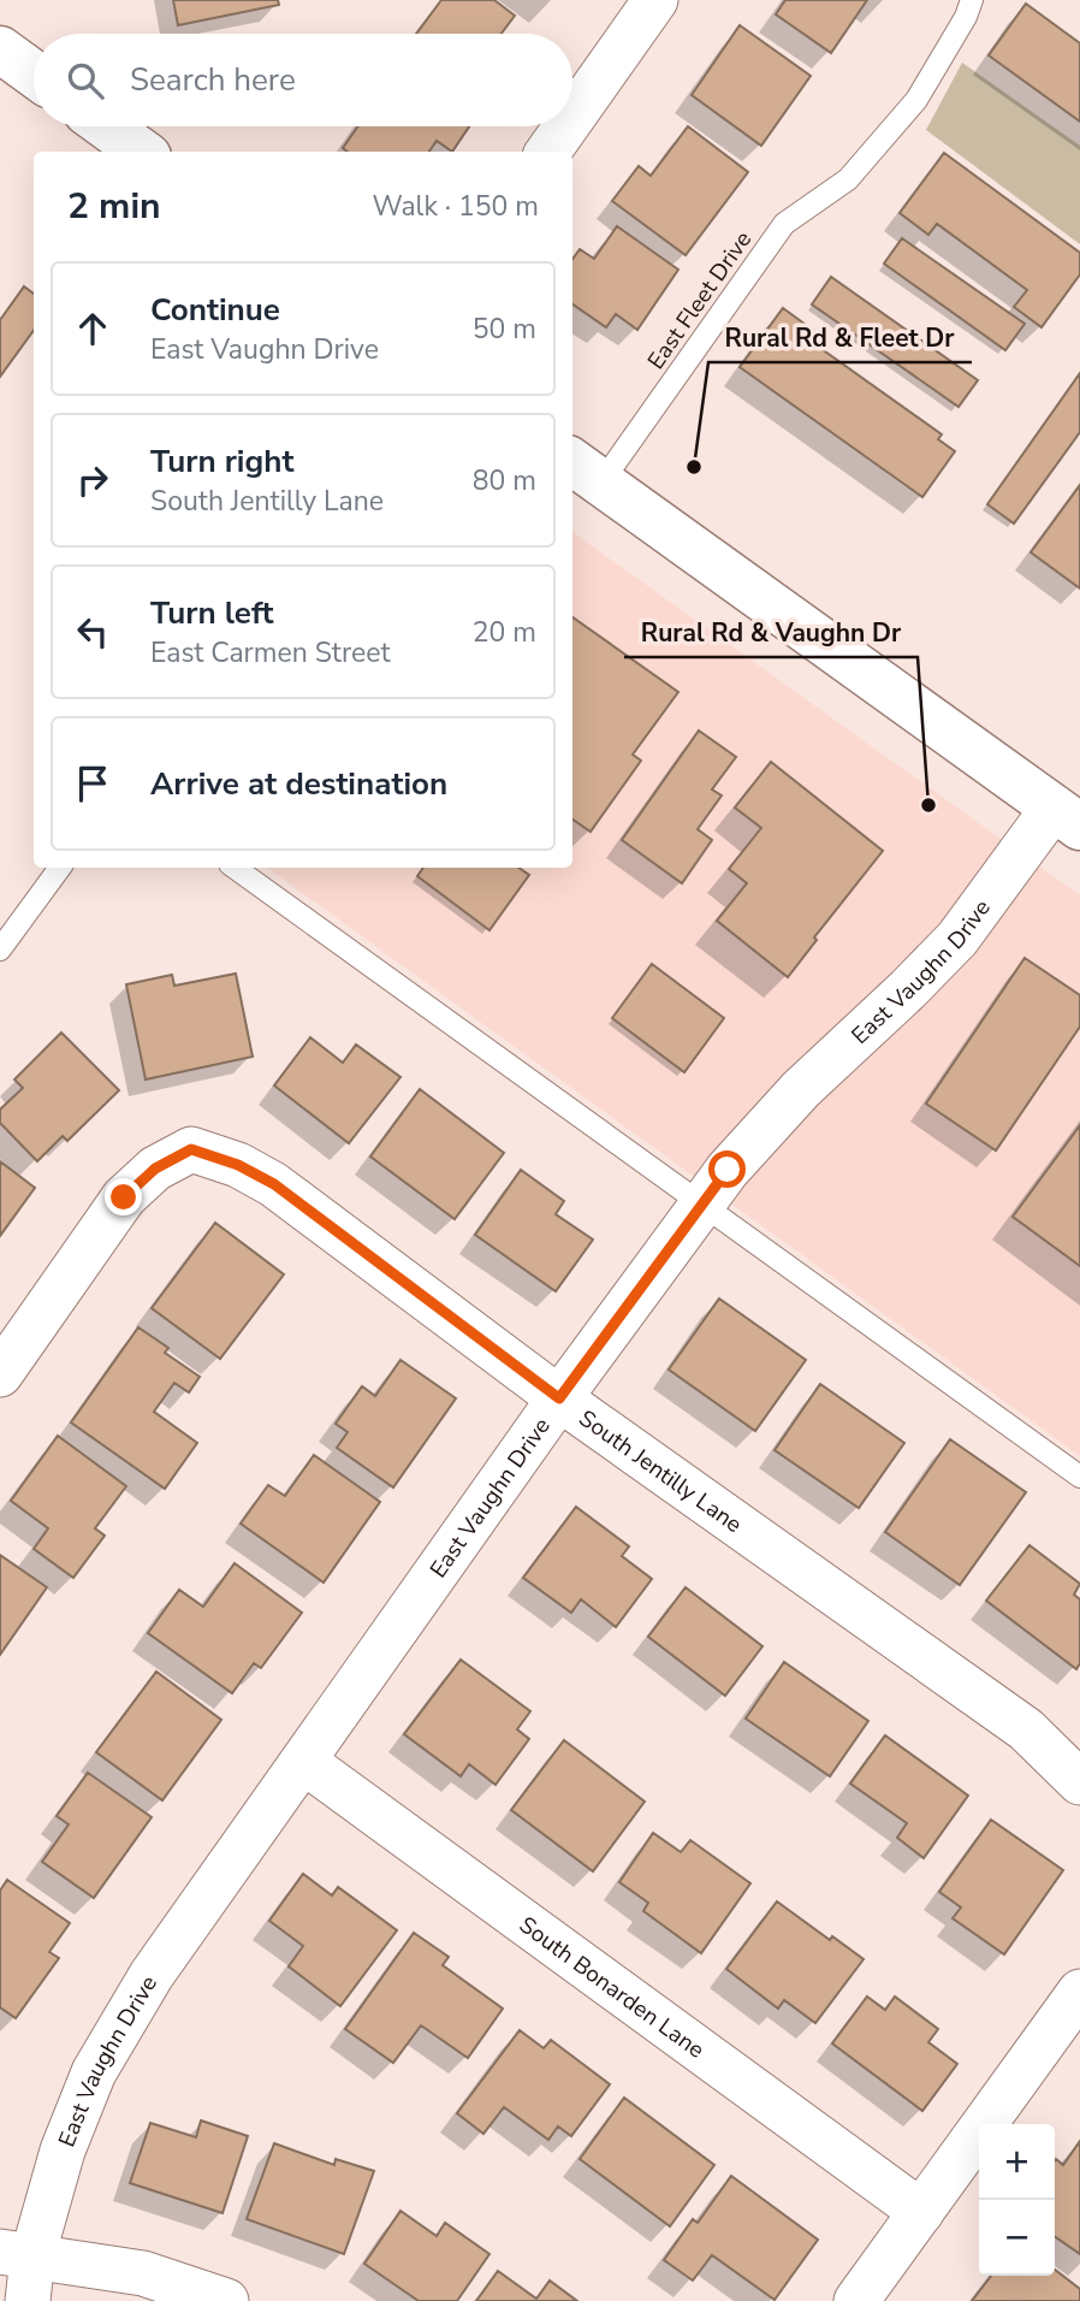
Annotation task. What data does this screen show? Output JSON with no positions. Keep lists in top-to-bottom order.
{
  "streets": {
    "street": ["East Vaughn Drive", "South Jentilly Lane", "South Bonarden Lane"],
    "lane": ["East Fleet Drive"]
  },
  "crossings": [
    ["East Vaughn Drive", "South Jentilly Lane"],
    ["East Vaughn Drive", "South Bonarden Lane"]
  ],
  "places": ["Rural Rd & Fleet Dr", "Rural Rd & Vaughn Dr"],
  "page": {
    "search": "Search here",
    "heading": ["2 min", "Walk · 150 m"],
    "list": [
      ["Continue", "East Vaughn Drive", "50 m"],
      ["Turn right", "South Jentilly Lane", "80 m"],
      ["Turn left", "East Carmen Street", "20 m"],
      "Arrive at destination"
    ],
    "map_buttons": ["+", "−"]
  }
}
